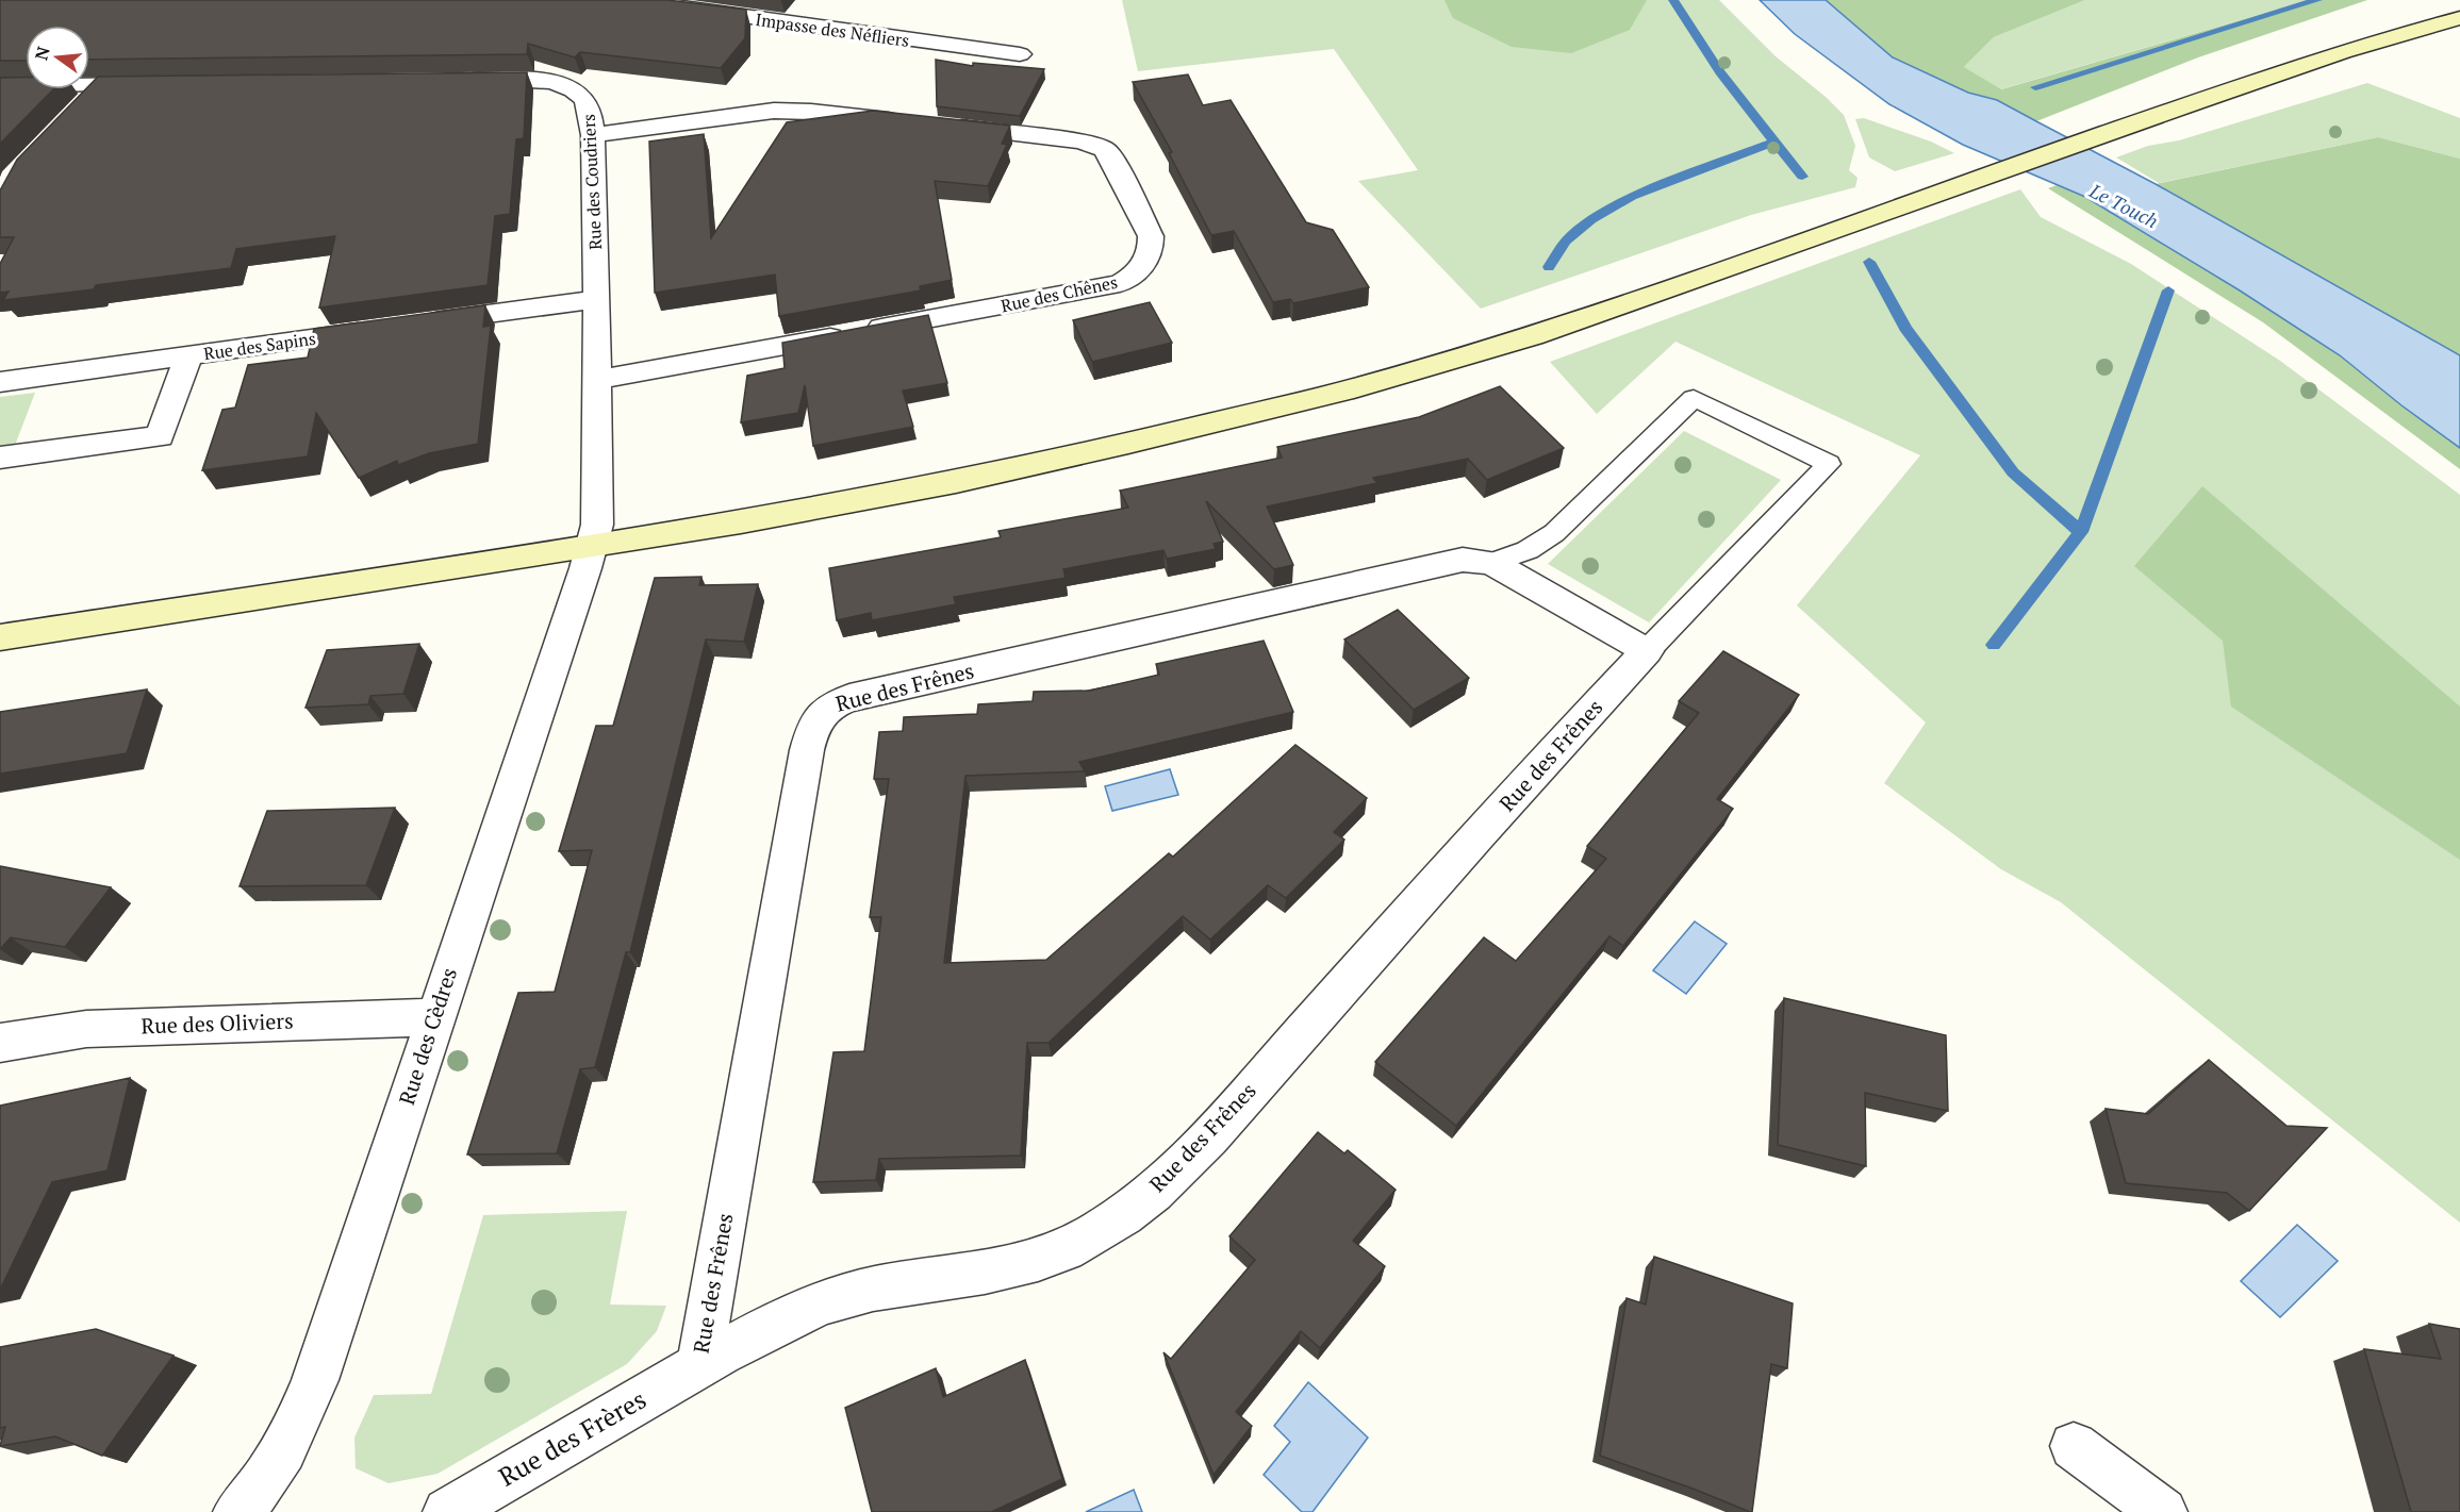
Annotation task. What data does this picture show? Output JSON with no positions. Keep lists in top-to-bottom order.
{
  "streets": {
    "street": [
      "Impasse des Néfliers",
      "Rue des Coudriers",
      "Rue des Chênes",
      "Rue des Sapins",
      "Rue des Frênes",
      "Rue des Oliviers",
      "Rue des Cèdres",
      "Rue des Frères"
    ]
  },
  "crossings": [
    ["Rue des Coudriers", "Rue des Chênes"],
    ["Rue des Coudriers", "Rue des Sapins"],
    ["Rue des Coudriers", "Rue des Cèdres"],
    ["Rue des Frênes", "Rue des Frères"],
    ["Rue des Oliviers", "Rue des Cèdres"]
  ],
  "water": ["Le Touch"],
  "north": "left"
}
